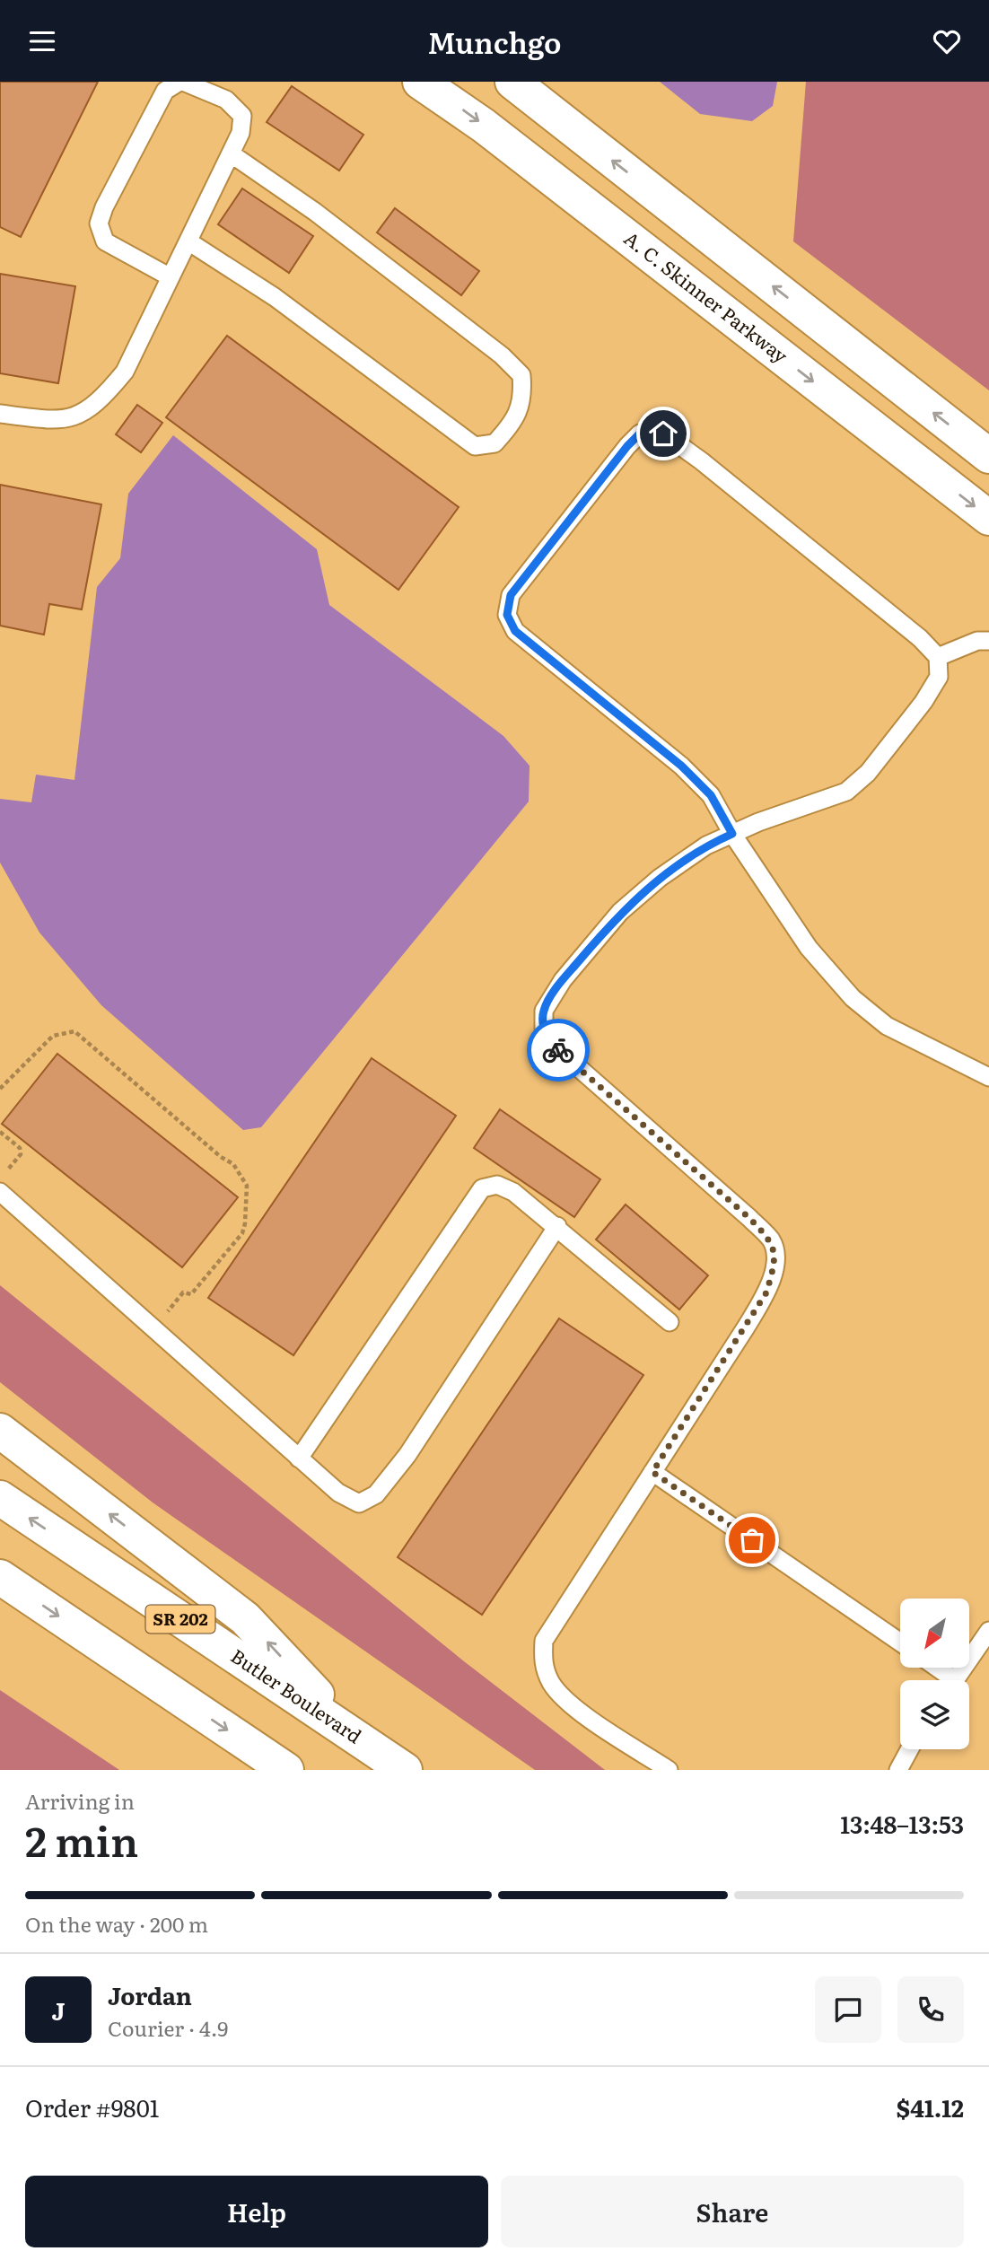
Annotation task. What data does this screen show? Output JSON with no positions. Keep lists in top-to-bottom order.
{
  "streets": {
    "main road": ["A. C. Skinner Parkway", "SR 202", "Butler Boulevard"]
  },
  "north": "bottom left",
  "page": {
    "header": "Munchgo",
    "heading": ["2 min", "Arriving in", "13:48–13:53"],
    "panel": [
      "Jordan",
      "Courier · 4.9",
      "Order #9801",
      "$41.12"
    ],
    "bar": "On the way · 200 m",
    "round": "J",
    "buttons": ["Help", "Share"]
  }
}
